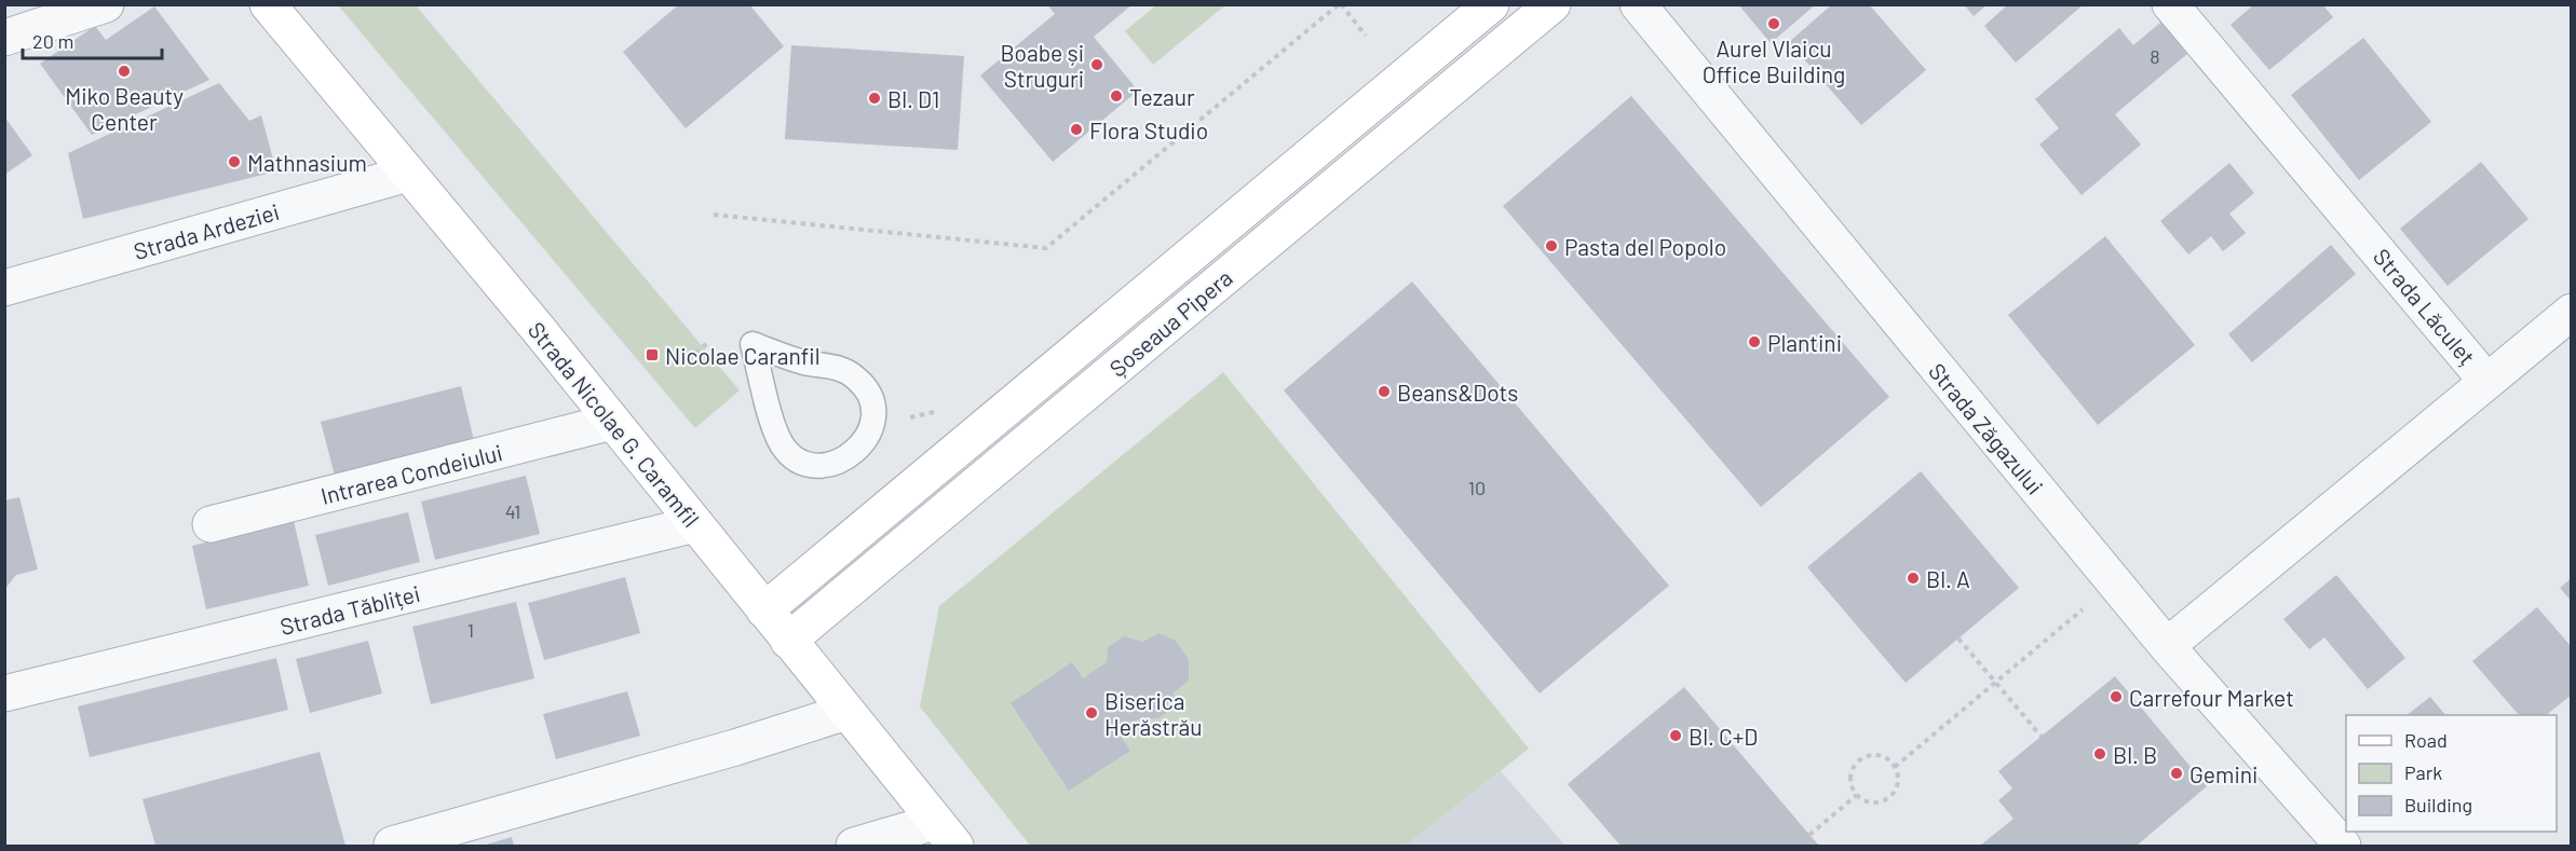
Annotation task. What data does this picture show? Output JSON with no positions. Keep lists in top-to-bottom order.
{
  "streets": {
    "main road": ["Șoseaua Pipera", "Strada Nicolae G. Caramfil"],
    "street": [
      "Strada Ardeziei",
      "Strada Lăculeț",
      "Strada Zăgazului",
      "Intrarea Condeiului",
      "Strada Tăbliței"
    ]
  },
  "crossings": [
    ["Strada Ardeziei", "Strada Nicolae G. Caramfil"],
    ["Strada Lăculeț", "Strada Zăgazului"],
    ["Șoseaua Pipera", "Strada Nicolae G. Caramfil"],
    ["Strada Nicolae G. Caramfil", "Intrarea Condeiului"],
    ["Strada Nicolae G. Caramfil", "Strada Tăbliței"]
  ],
  "places": {
    "other": [
      "Aurel Vlaicu Office Building",
      "Boabe și Struguri",
      "Miko Beauty Center",
      "Tezaur",
      "Bl. D1",
      "Flora Studio",
      "Mathnasium",
      "Pasta del Popolo",
      "Plantini",
      "Beans&Dots",
      "Bl. A",
      "Carrefour Market",
      "Biserica Herăstrău",
      "Bl. C+D",
      "Bl. B",
      "Gemini"
    ],
    "transit": ["Nicolae Caranfil"]
  },
  "house_numbers": [
    "8",
    "10",
    "41",
    "1"
  ],
  "legend": ["Road", "Park", "Building"],
  "scale_bar": "20 m"
}
